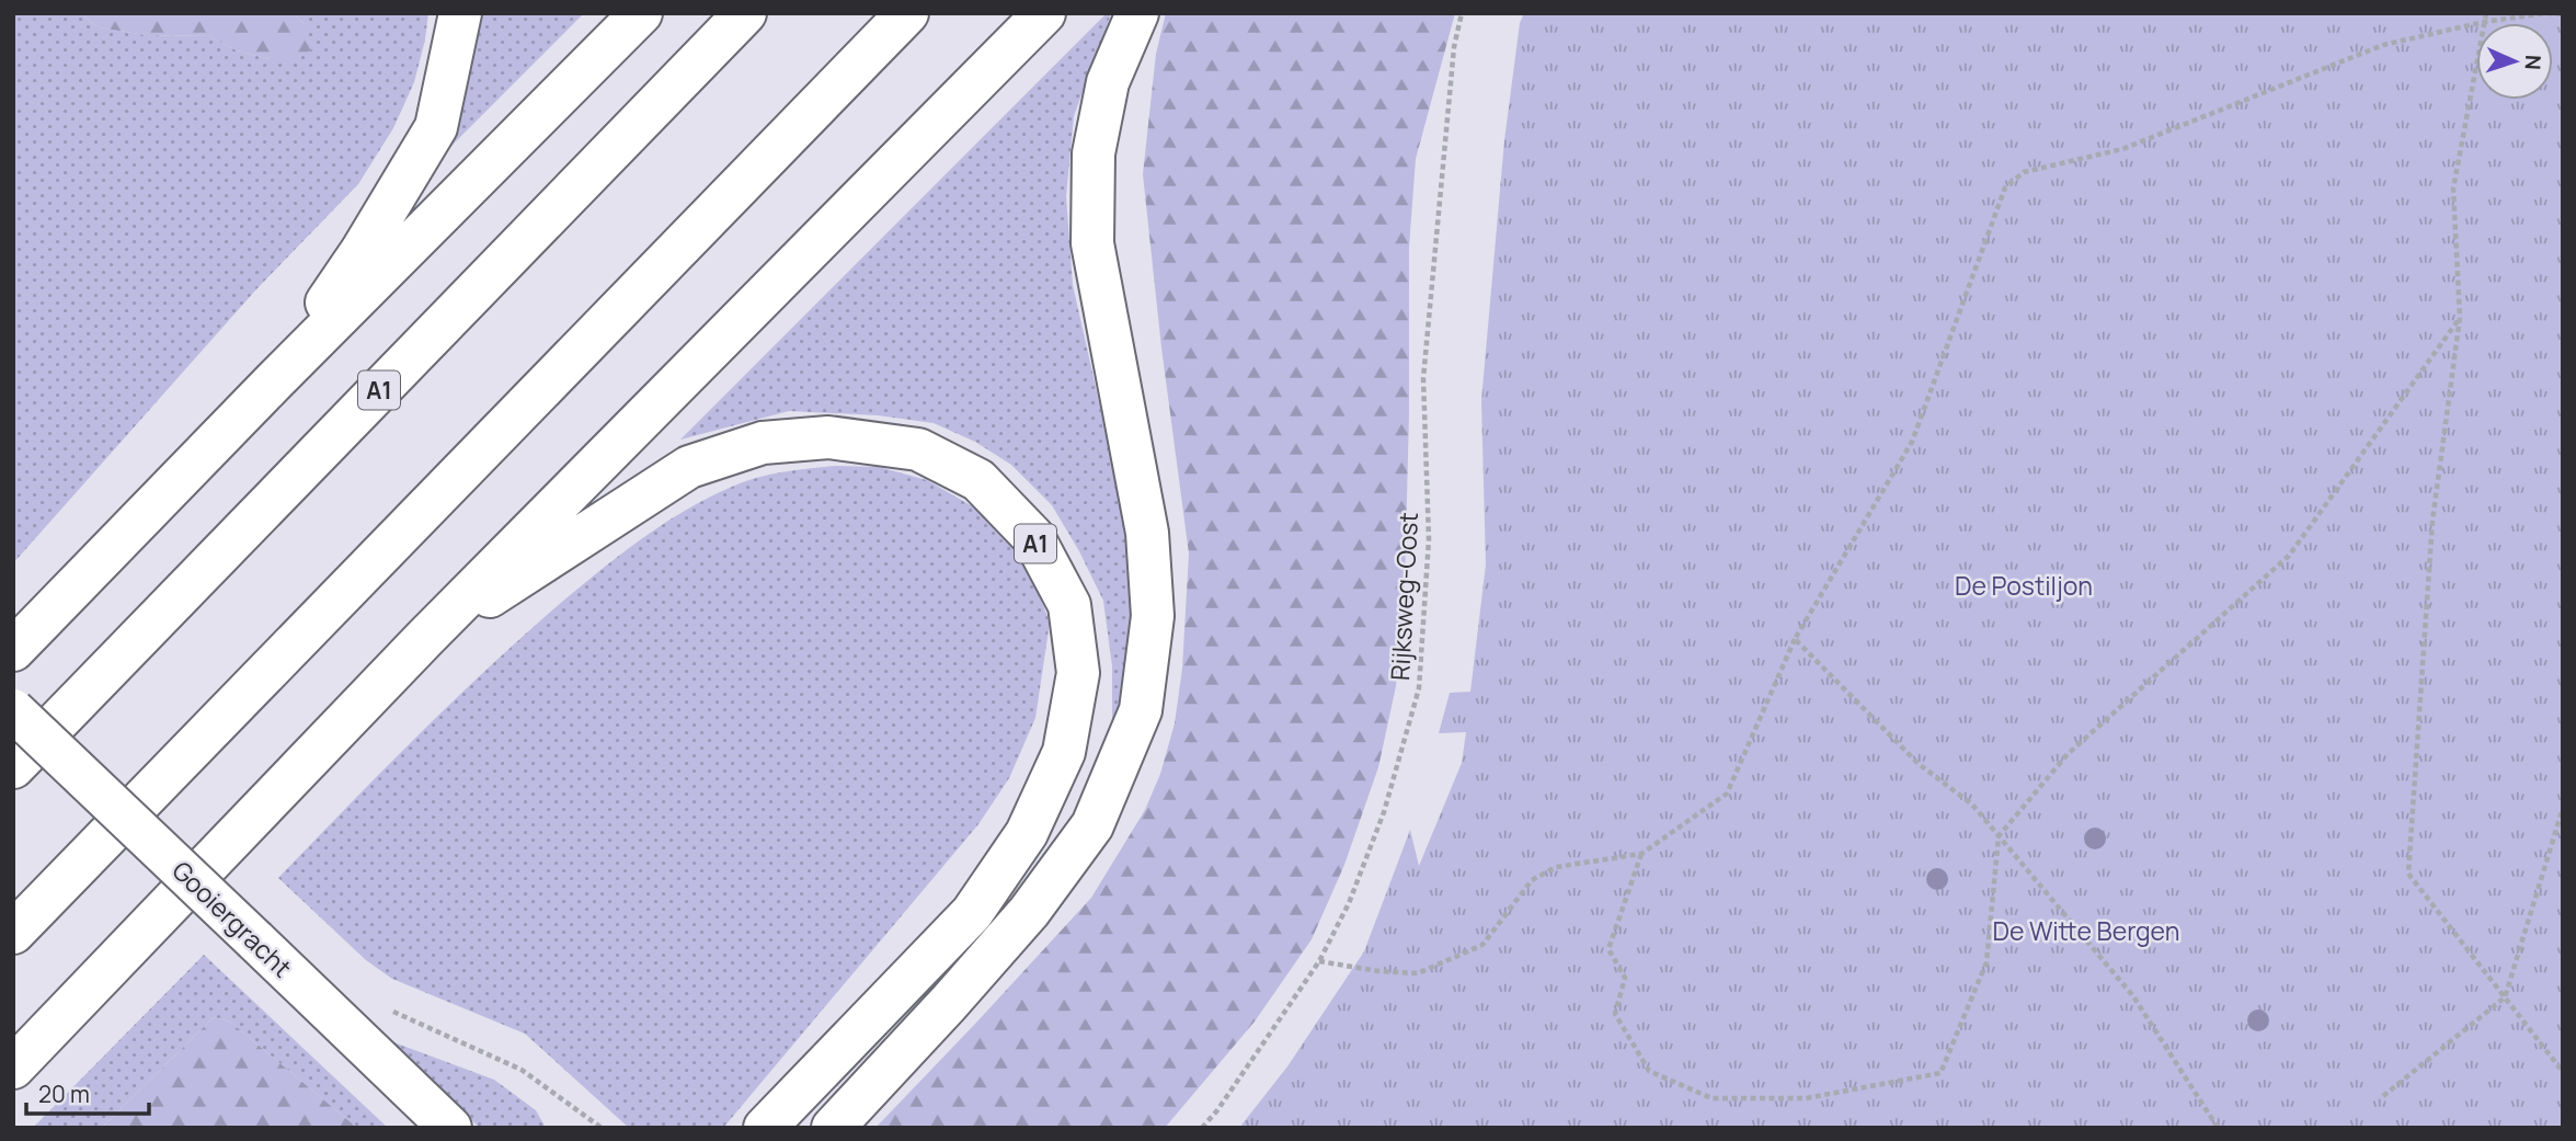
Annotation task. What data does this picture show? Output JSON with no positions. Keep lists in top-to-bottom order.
{
  "streets": {
    "main road": ["A1", "Gooiergracht"],
    "path": ["Rijksweg-Oost"]
  },
  "parks": ["De Postiljon", "De Witte Bergen"],
  "scale_bar": "20 m",
  "north": "right"
}
